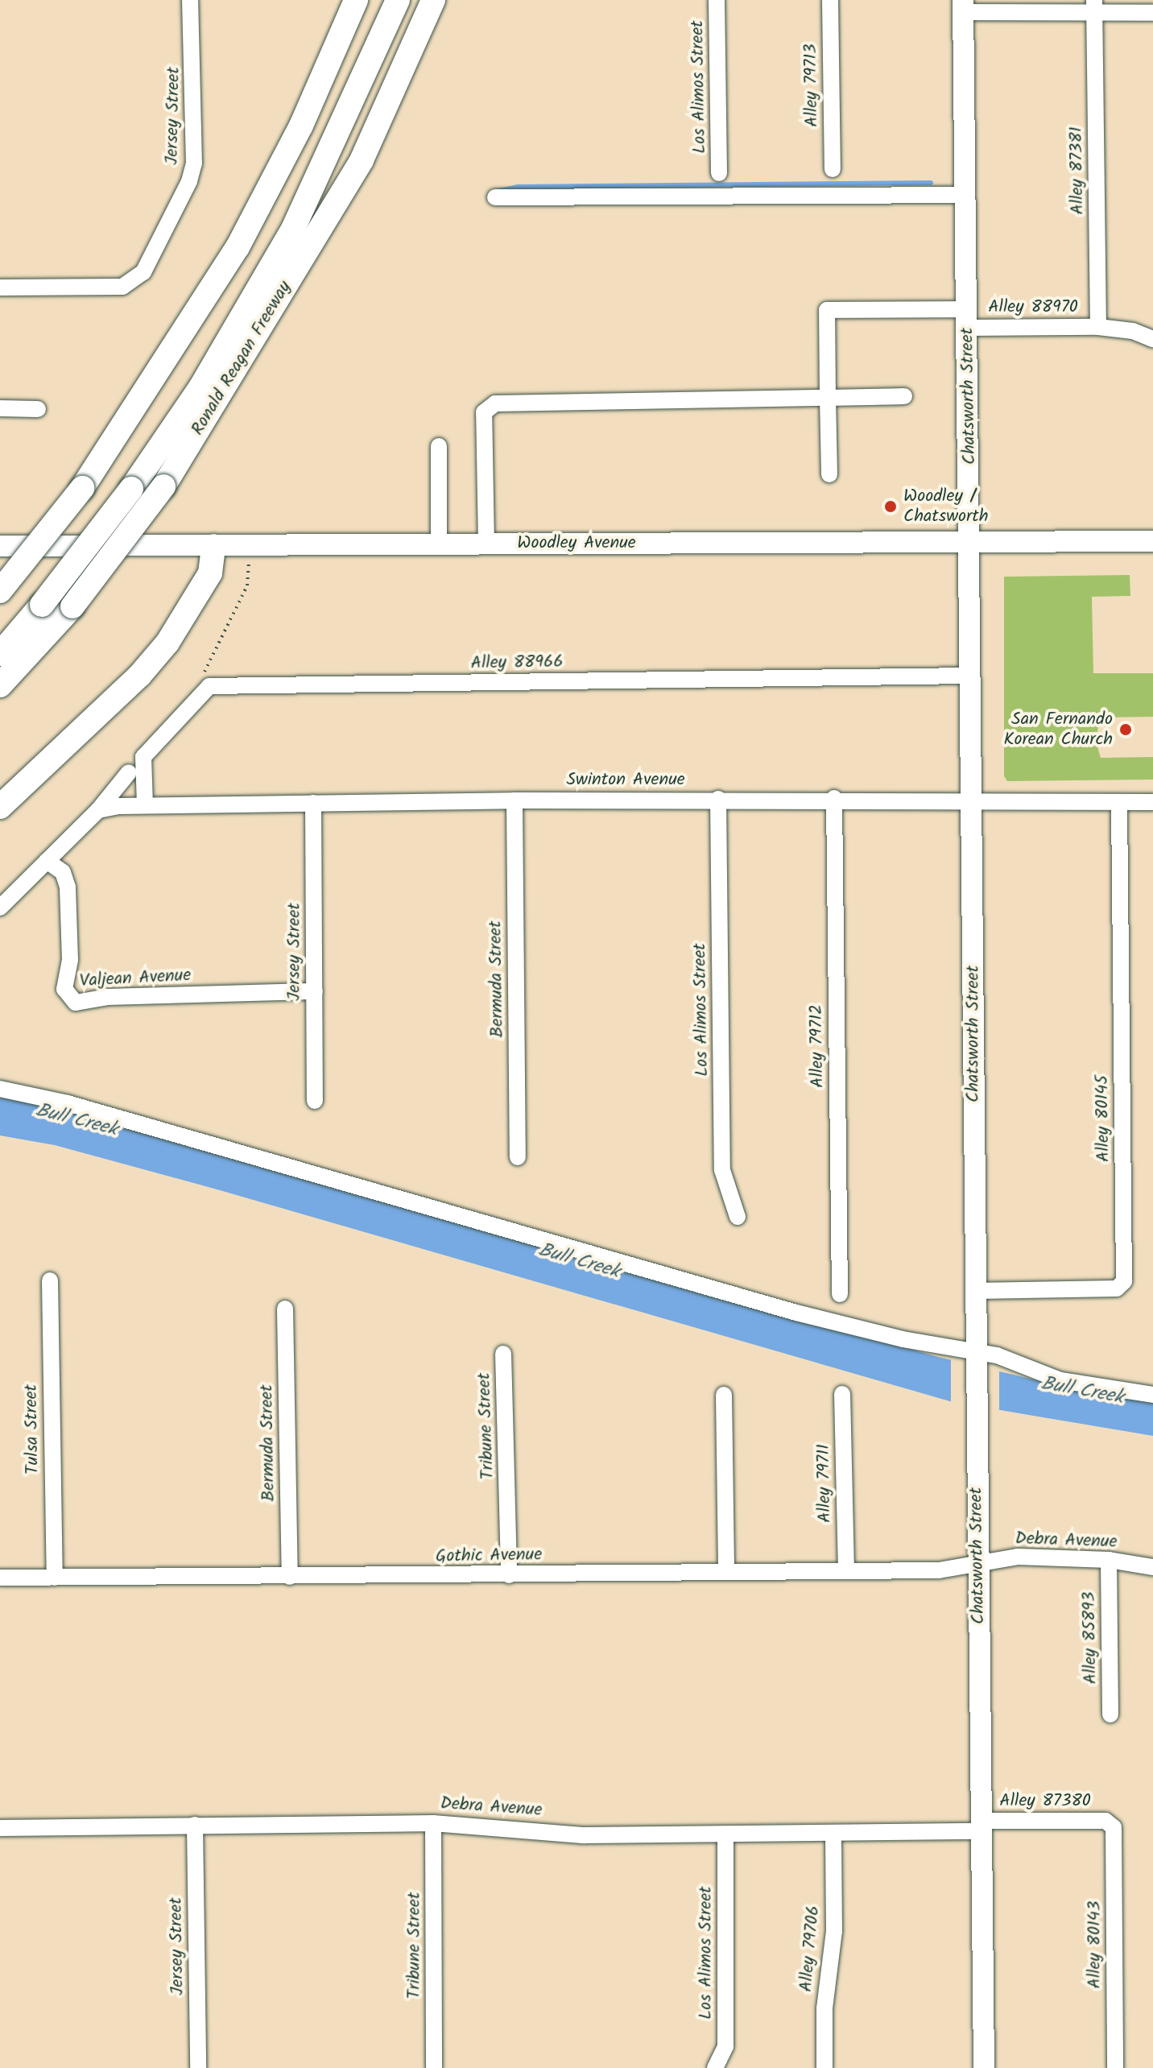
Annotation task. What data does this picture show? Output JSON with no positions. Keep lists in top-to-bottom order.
{
  "streets": {
    "highway": ["Ronald Reagan Freeway"],
    "main road": ["Chatsworth Street", "Woodley Avenue"],
    "street": [
      "Alley 79713",
      "Los Alimos Street",
      "Jersey Street",
      "Alley 87381",
      "Alley 88970",
      "Alley 88966",
      "Swinton Avenue",
      "Valjean Avenue",
      "Bermuda Street",
      "Alley 79712",
      "Alley 80145",
      "Tribune Street",
      "Tulsa Street",
      "Alley 79711",
      "Debra Avenue",
      "Gothic Avenue",
      "Alley 85893",
      "Alley 87380",
      "Alley 80143",
      "Alley 79706"
    ]
  },
  "crossings": [
    ["Los Alimos Street", "Swinton Avenue"],
    ["Los Alimos Street", "Debra Avenue"],
    ["Jersey Street", "Swinton Avenue"],
    ["Jersey Street", "Valjean Avenue"],
    ["Jersey Street", "Debra Avenue"],
    ["Alley 87381", "Alley 88970"],
    ["Alley 88970", "Chatsworth Street"],
    ["Chatsworth Street", "Woodley Avenue"],
    ["Chatsworth Street", "Alley 88966"],
    ["Chatsworth Street", "Swinton Avenue"],
    ["Chatsworth Street", "Alley 80145"],
    ["Chatsworth Street", "Debra Avenue"],
    ["Chatsworth Street", "Gothic Avenue"],
    ["Chatsworth Street", "Alley 87380"],
    ["Swinton Avenue", "Bermuda Street"],
    ["Swinton Avenue", "Alley 79712"],
    ["Swinton Avenue", "Alley 80145"],
    ["Bermuda Street", "Gothic Avenue"],
    ["Tribune Street", "Debra Avenue"],
    ["Tribune Street", "Gothic Avenue"],
    ["Tulsa Street", "Gothic Avenue"],
    ["Alley 79711", "Gothic Avenue"],
    ["Debra Avenue", "Gothic Avenue"],
    ["Debra Avenue", "Alley 85893"],
    ["Debra Avenue", "Alley 87380"],
    ["Debra Avenue", "Alley 79706"],
    ["Alley 87380", "Alley 80143"]
  ],
  "water": ["Bull Creek"],
  "places": ["Woodley / Chatsworth", "San Fernando Korean Church"]
}
